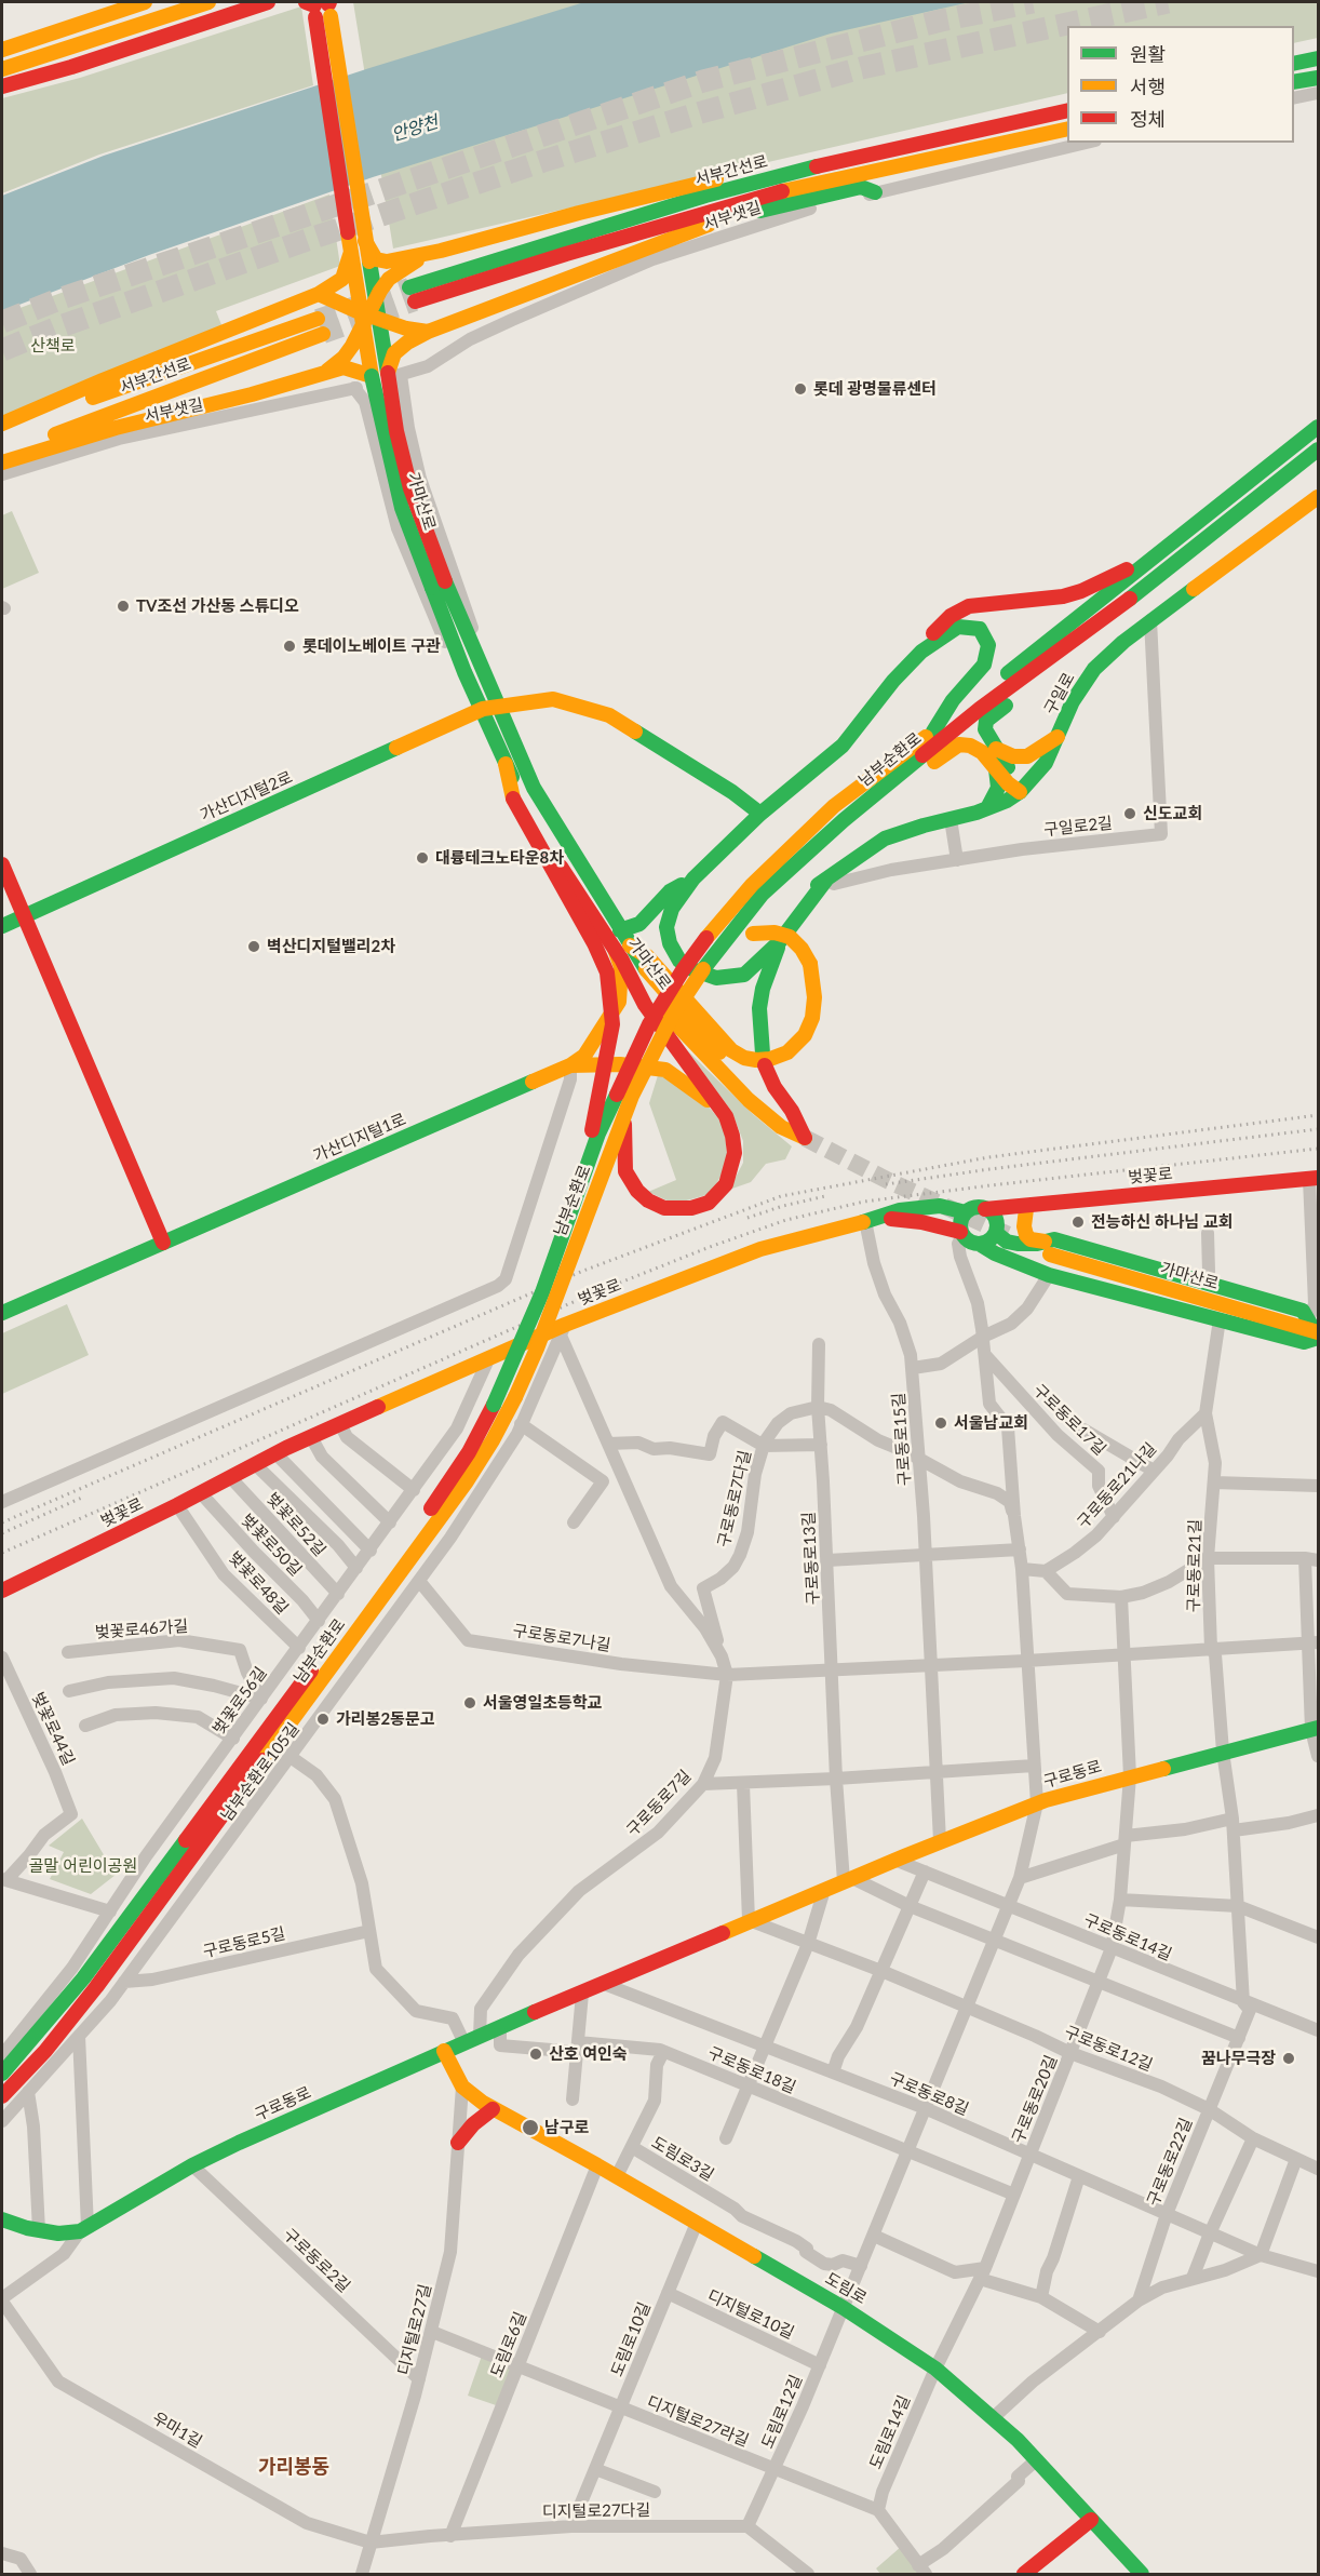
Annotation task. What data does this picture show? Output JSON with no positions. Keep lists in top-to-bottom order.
{
  "streets": {
    "main road": [
      "서부간선로",
      "가마산로",
      "구일로",
      "남부순환로",
      "가산디지털2로",
      "가산디지털1로",
      "벚꽃로",
      "구로동로",
      "도림로"
    ],
    "street": [
      "서부샛길",
      "구일로2길",
      "구로동로17길",
      "구로동로15길",
      "구로동로21나길",
      "구로동로7다길",
      "벚꽃로52길",
      "벚꽃로50길",
      "구로동로13길",
      "구로동로21길",
      "벚꽃로48길",
      "벚꽃로46가길",
      "구로동로7나길",
      "벚꽃로56길",
      "벚꽃로44길",
      "남부순환로105길",
      "구로동로7길",
      "구로동로14길",
      "구로동로5길",
      "구로동로12길",
      "구로동로18길",
      "구로동로8길",
      "구로동로20길",
      "도림로3길",
      "구로동로22길",
      "구로동로2길",
      "디지털로10길",
      "디지털로27길",
      "도림로10길",
      "도림로6길",
      "도림로12길",
      "디지털로27라길",
      "우마1길",
      "도림로14길",
      "디지털로27다길"
    ]
  },
  "crossings": [
    ["서부샛길", "가마산로"],
    ["가마산로", "가산디지털2로"],
    ["구일로", "구일로2길"],
    ["벚꽃로", "구로동로15길"],
    ["벚꽃로", "벚꽃로52길"],
    ["벚꽃로", "벚꽃로50길"],
    ["벚꽃로", "벚꽃로48길"],
    ["벚꽃로", "벚꽃로56길"],
    ["벚꽃로", "남부순환로105길"],
    ["벚꽃로", "구로동로7길"],
    ["구로동로17길", "구로동로21나길"],
    ["구로동로15길", "구로동로"],
    ["구로동로21나길", "구로동로21길"],
    ["구로동로7다길", "구로동로13길"],
    ["구로동로7다길", "구로동로7길"],
    ["벚꽃로52길", "벚꽃로56길"],
    ["벚꽃로50길", "벚꽃로56길"],
    ["구로동로13길", "구로동로"],
    ["구로동로21길", "구로동로"],
    ["구로동로21길", "구로동로22길"],
    ["벚꽃로48길", "벚꽃로56길"],
    ["벚꽃로46가길", "벚꽃로56길"],
    ["구로동로7나길", "남부순환로105길"],
    ["구로동로7나길", "구로동로7길"],
    ["남부순환로105길", "구로동로7길"],
    ["남부순환로105길", "구로동로5길"],
    ["구로동로", "구로동로7길"],
    ["구로동로", "구로동로14길"],
    ["구로동로", "구로동로12길"],
    ["구로동로", "구로동로8길"],
    ["구로동로", "구로동로20길"],
    ["구로동로", "구로동로22길"],
    ["구로동로", "구로동로2길"],
    ["구로동로", "도림로"],
    ["구로동로14길", "구로동로20길"],
    ["구로동로14길", "구로동로22길"],
    ["구로동로12길", "구로동로20길"],
    ["구로동로12길", "구로동로22길"],
    ["구로동로18길", "도림로3길"],
    ["구로동로8길", "구로동로20길"],
    ["구로동로8길", "구로동로22길"],
    ["구로동로20길", "도림로"],
    ["구로동로20길", "도림로14길"],
    ["구로동로2길", "디지털로27길"],
    ["도림로", "디지털로27길"],
    ["도림로", "도림로10길"],
    ["도림로", "도림로6길"],
    ["도림로", "도림로12길"],
    ["도림로", "도림로14길"],
    ["디지털로10길", "도림로10길"],
    ["디지털로10길", "도림로12길"],
    ["디지털로27길", "디지털로27라길"],
    ["디지털로27길", "우마1길"],
    ["디지털로27길", "디지털로27다길"],
    ["도림로10길", "디지털로27라길"],
    ["도림로10길", "디지털로27다길"],
    ["도림로6길", "디지털로27라길"],
    ["도림로6길", "디지털로27다길"],
    ["도림로12길", "디지털로27라길"],
    ["도림로12길", "디지털로27다길"],
    ["디지털로27라길", "도림로14길"],
    ["우마1길", "디지털로27다길"]
  ],
  "districts": ["가리봉동"],
  "water": ["안양천"],
  "parks": ["산책로", "골말 어린이공원"],
  "places": [
    "롯데 광명물류센터",
    "TV조선 가산동 스튜디오",
    "롯데이노베이트 구관",
    "신도교회",
    "대륭테크노타운8차",
    "벽산디지털밸리2차",
    "전능하신 하나님 교회",
    "서울남교회",
    "서울영일초등학교",
    "가리봉2동문고",
    "산호 여인숙",
    "꿈나무극장",
    "남구로"
  ],
  "legend": ["원활", "서행", "정체"]
}
